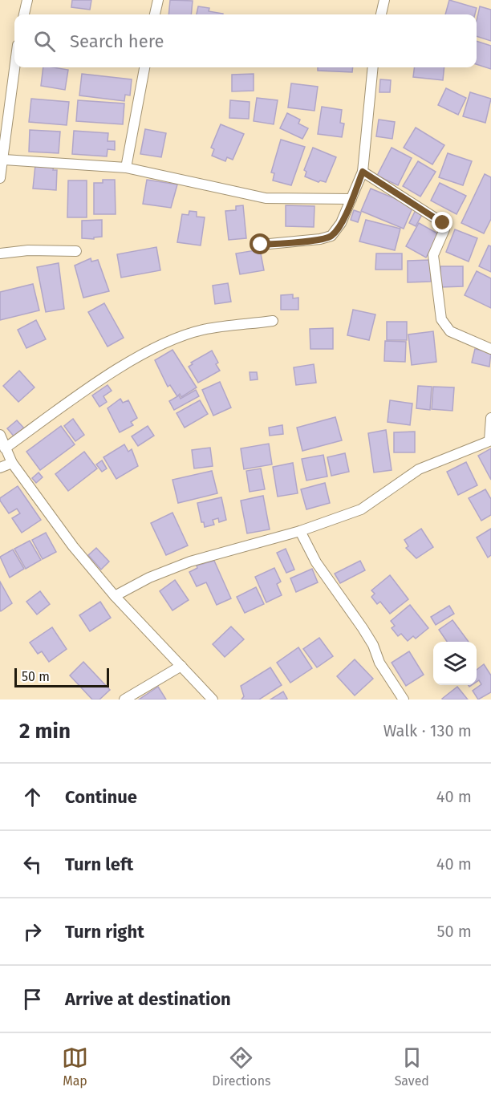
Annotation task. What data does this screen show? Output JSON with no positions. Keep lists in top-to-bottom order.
{
  "scale_bar": "50 m",
  "page": {
    "search": "Search here",
    "scale": "50 m",
    "heading": ["2 min", "Walk · 130 m"],
    "list": [
      ["Continue", "40 m"],
      ["Turn left", "40 m"],
      ["Turn right", "50 m"],
      "Arrive at destination"
    ],
    "nav": ["Map", "Directions", "Saved"]
  }
}
